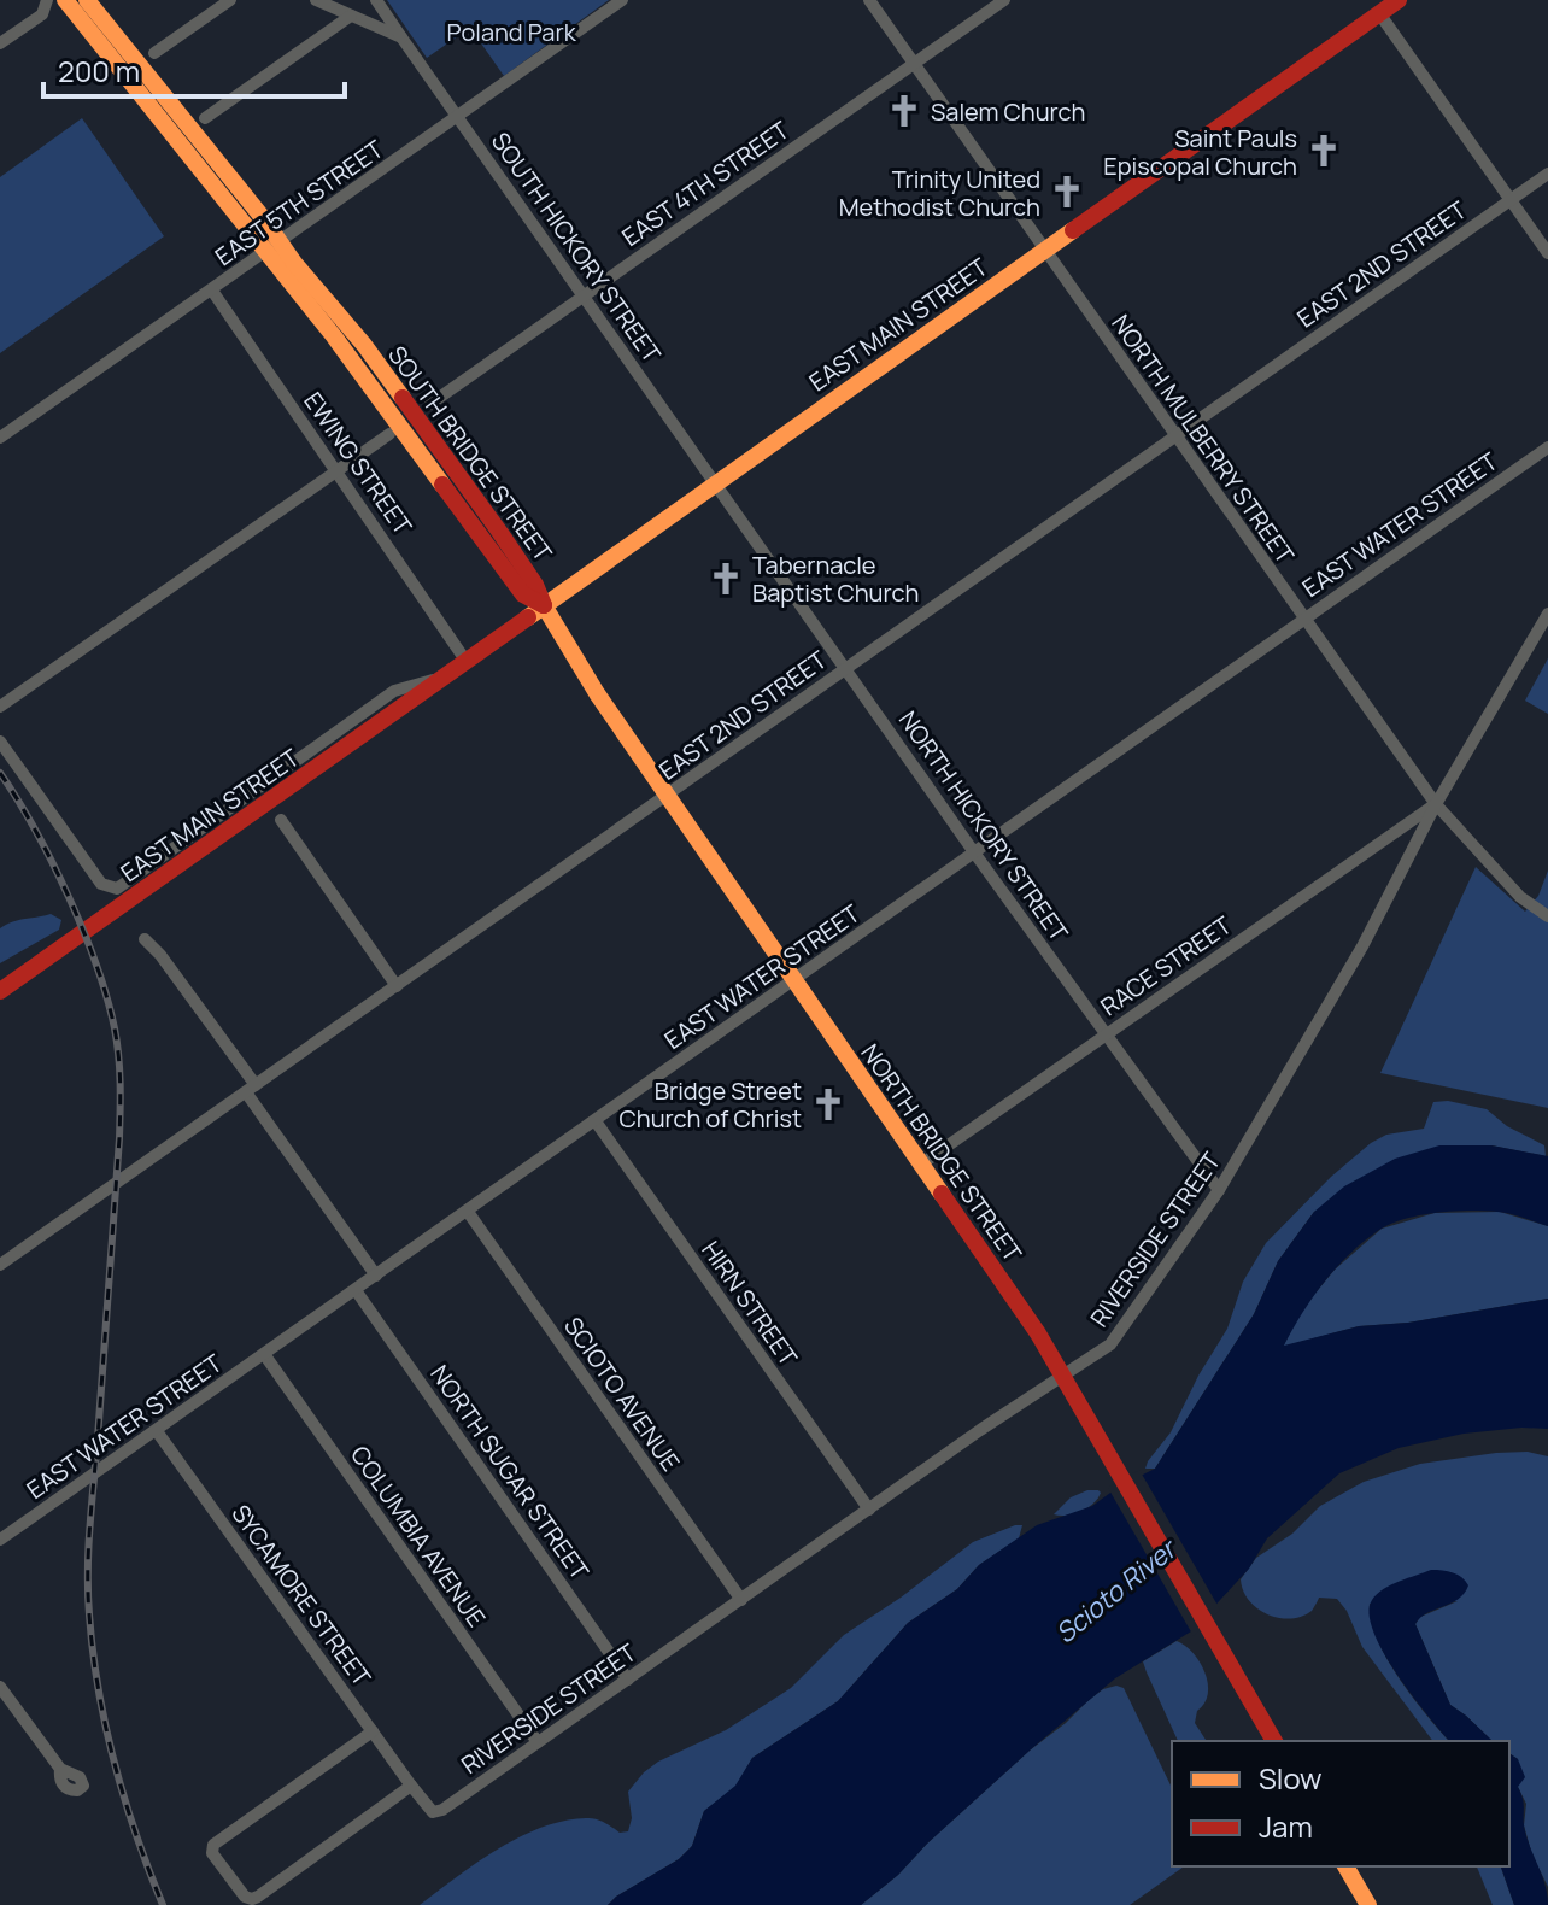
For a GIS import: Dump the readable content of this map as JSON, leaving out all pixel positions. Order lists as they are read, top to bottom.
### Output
{
  "streets": {
    "main road": ["EAST MAIN STREET", "SOUTH BRIDGE STREET", "NORTH BRIDGE STREET"],
    "street": [
      "EAST 4TH STREET",
      "EAST 5TH STREET",
      "SOUTH HICKORY STREET",
      "EAST 2ND STREET",
      "NORTH MULBERRY STREET",
      "EWING STREET",
      "EAST WATER STREET",
      "NORTH HICKORY STREET",
      "RACE STREET",
      "RIVERSIDE STREET",
      "HIRN STREET",
      "SCIOTO AVENUE",
      "NORTH SUGAR STREET",
      "COLUMBIA AVENUE",
      "SYCAMORE STREET"
    ]
  },
  "crossings": [
    ["EAST 4TH STREET", "SOUTH HICKORY STREET"],
    ["EAST 4TH STREET", "NORTH MULBERRY STREET"],
    ["EAST 5TH STREET", "SOUTH HICKORY STREET"],
    ["EAST 5TH STREET", "SOUTH BRIDGE STREET"],
    ["EAST 5TH STREET", "EWING STREET"],
    ["SOUTH HICKORY STREET", "EAST MAIN STREET"],
    ["SOUTH HICKORY STREET", "NORTH HICKORY STREET"],
    ["EAST 2ND STREET", "NORTH MULBERRY STREET"],
    ["EAST 2ND STREET", "NORTH HICKORY STREET"],
    ["EAST 2ND STREET", "NORTH BRIDGE STREET"],
    ["EAST MAIN STREET", "NORTH MULBERRY STREET"],
    ["EAST MAIN STREET", "SOUTH BRIDGE STREET"],
    ["EAST MAIN STREET", "EWING STREET"],
    ["EAST MAIN STREET", "NORTH HICKORY STREET"],
    ["EAST MAIN STREET", "NORTH BRIDGE STREET"],
    ["NORTH MULBERRY STREET", "EAST WATER STREET"],
    ["NORTH MULBERRY STREET", "RACE STREET"],
    ["NORTH MULBERRY STREET", "RIVERSIDE STREET"],
    ["SOUTH BRIDGE STREET", "NORTH BRIDGE STREET"],
    ["EAST WATER STREET", "NORTH HICKORY STREET"],
    ["EAST WATER STREET", "NORTH BRIDGE STREET"],
    ["EAST WATER STREET", "HIRN STREET"],
    ["EAST WATER STREET", "SCIOTO AVENUE"],
    ["EAST WATER STREET", "NORTH SUGAR STREET"],
    ["EAST WATER STREET", "COLUMBIA AVENUE"],
    ["EAST WATER STREET", "SYCAMORE STREET"],
    ["NORTH HICKORY STREET", "RACE STREET"],
    ["NORTH HICKORY STREET", "RIVERSIDE STREET"],
    ["RACE STREET", "NORTH BRIDGE STREET"],
    ["RACE STREET", "RIVERSIDE STREET"],
    ["NORTH BRIDGE STREET", "RIVERSIDE STREET"],
    ["RIVERSIDE STREET", "HIRN STREET"],
    ["RIVERSIDE STREET", "SCIOTO AVENUE"],
    ["RIVERSIDE STREET", "NORTH SUGAR STREET"],
    ["RIVERSIDE STREET", "COLUMBIA AVENUE"],
    ["RIVERSIDE STREET", "SYCAMORE STREET"]
  ],
  "water": ["Scioto River"],
  "parks": ["Poland Park"],
  "places": {
    "church": [
      "Salem Church",
      "Saint Pauls Episcopal Church",
      "Trinity United Methodist Church",
      "Tabernacle Baptist Church",
      "Bridge Street Church of Christ"
    ]
  },
  "legend": ["Slow", "Jam"],
  "scale_bar": "200 m"
}
